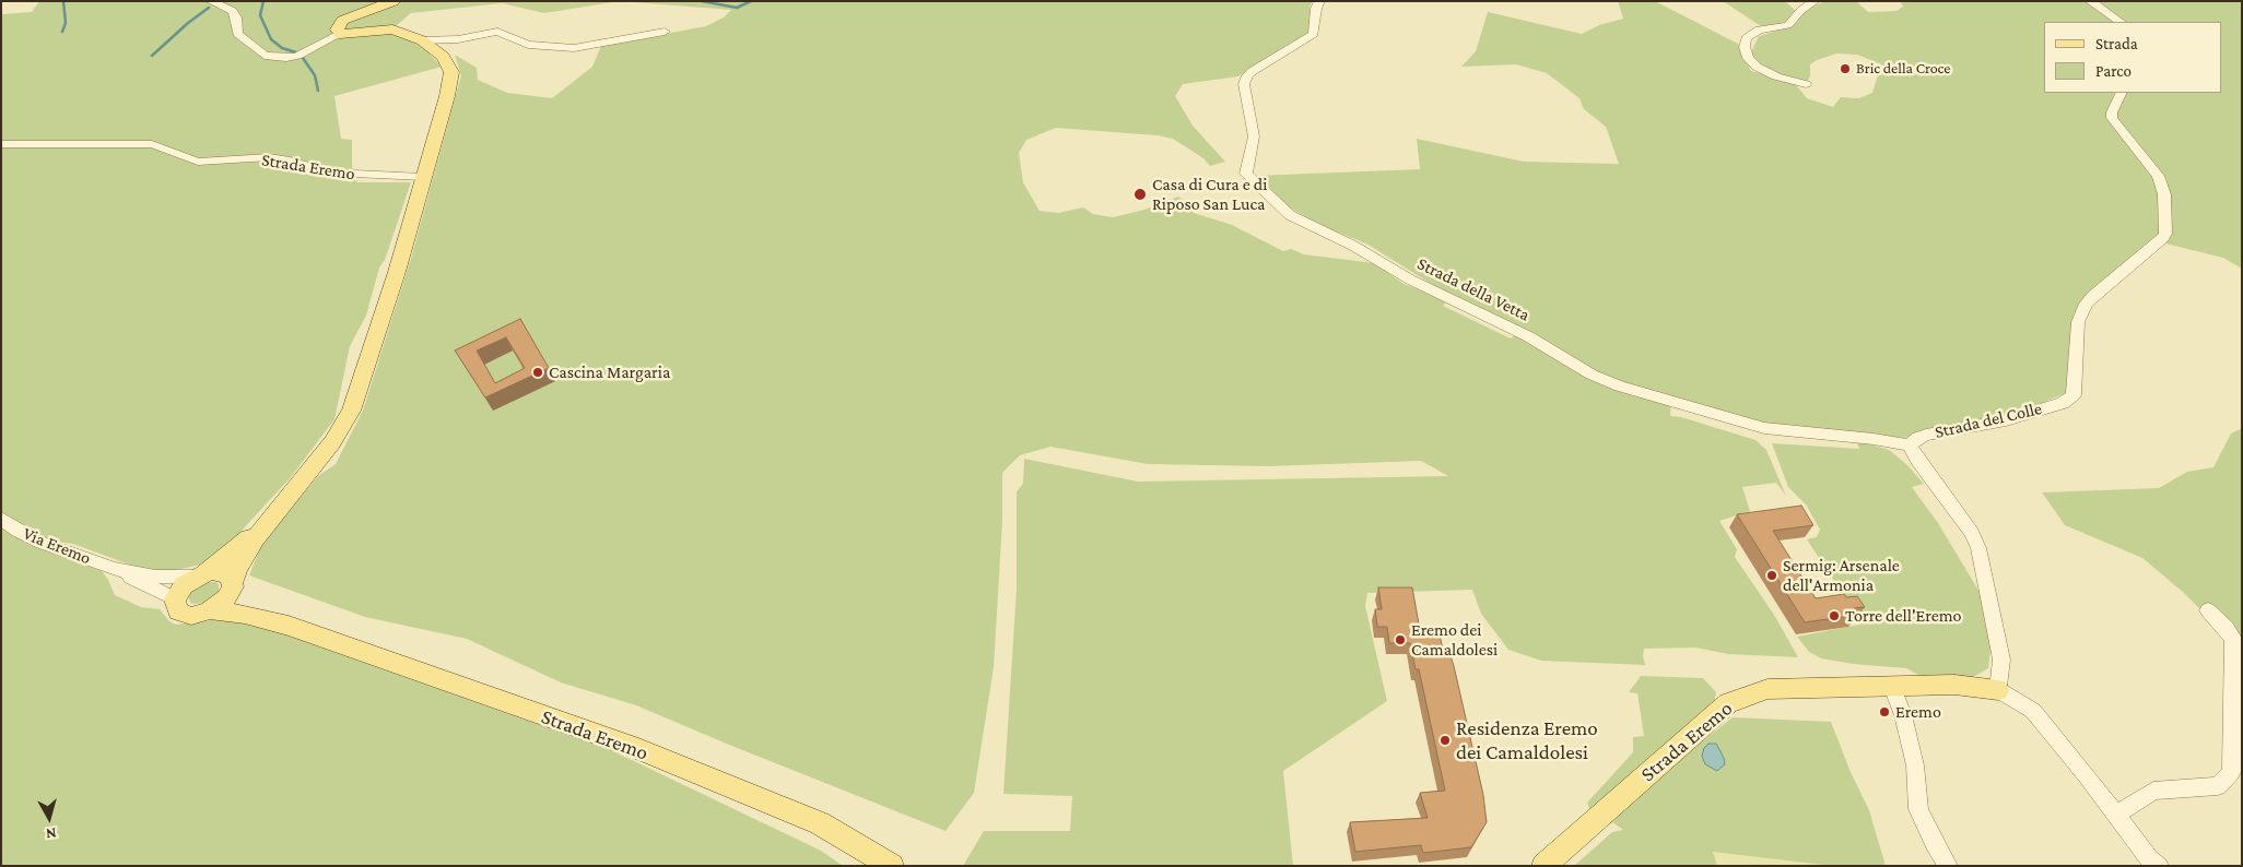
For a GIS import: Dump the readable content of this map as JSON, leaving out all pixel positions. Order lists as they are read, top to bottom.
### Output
{
  "streets": {
    "main road": ["Strada Eremo"],
    "street": ["Strada della Vetta", "Strada del Colle", "Via Eremo"]
  },
  "crossings": [
    ["Strada Eremo", "Strada del Colle"],
    ["Strada Eremo", "Via Eremo"],
    ["Strada della Vetta", "Strada del Colle"]
  ],
  "places": [
    "Bric della Croce",
    "Casa di Cura e di Riposo San Luca",
    "Cascina Margaria",
    "Sermig: Arsenale dell'Armonia",
    "Torre dell'Eremo",
    "Eremo dei Camaldolesi",
    "Eremo",
    "Residenza Eremo dei Camaldolesi"
  ],
  "legend": ["Strada", "Parco"],
  "north": "bottom"
}
